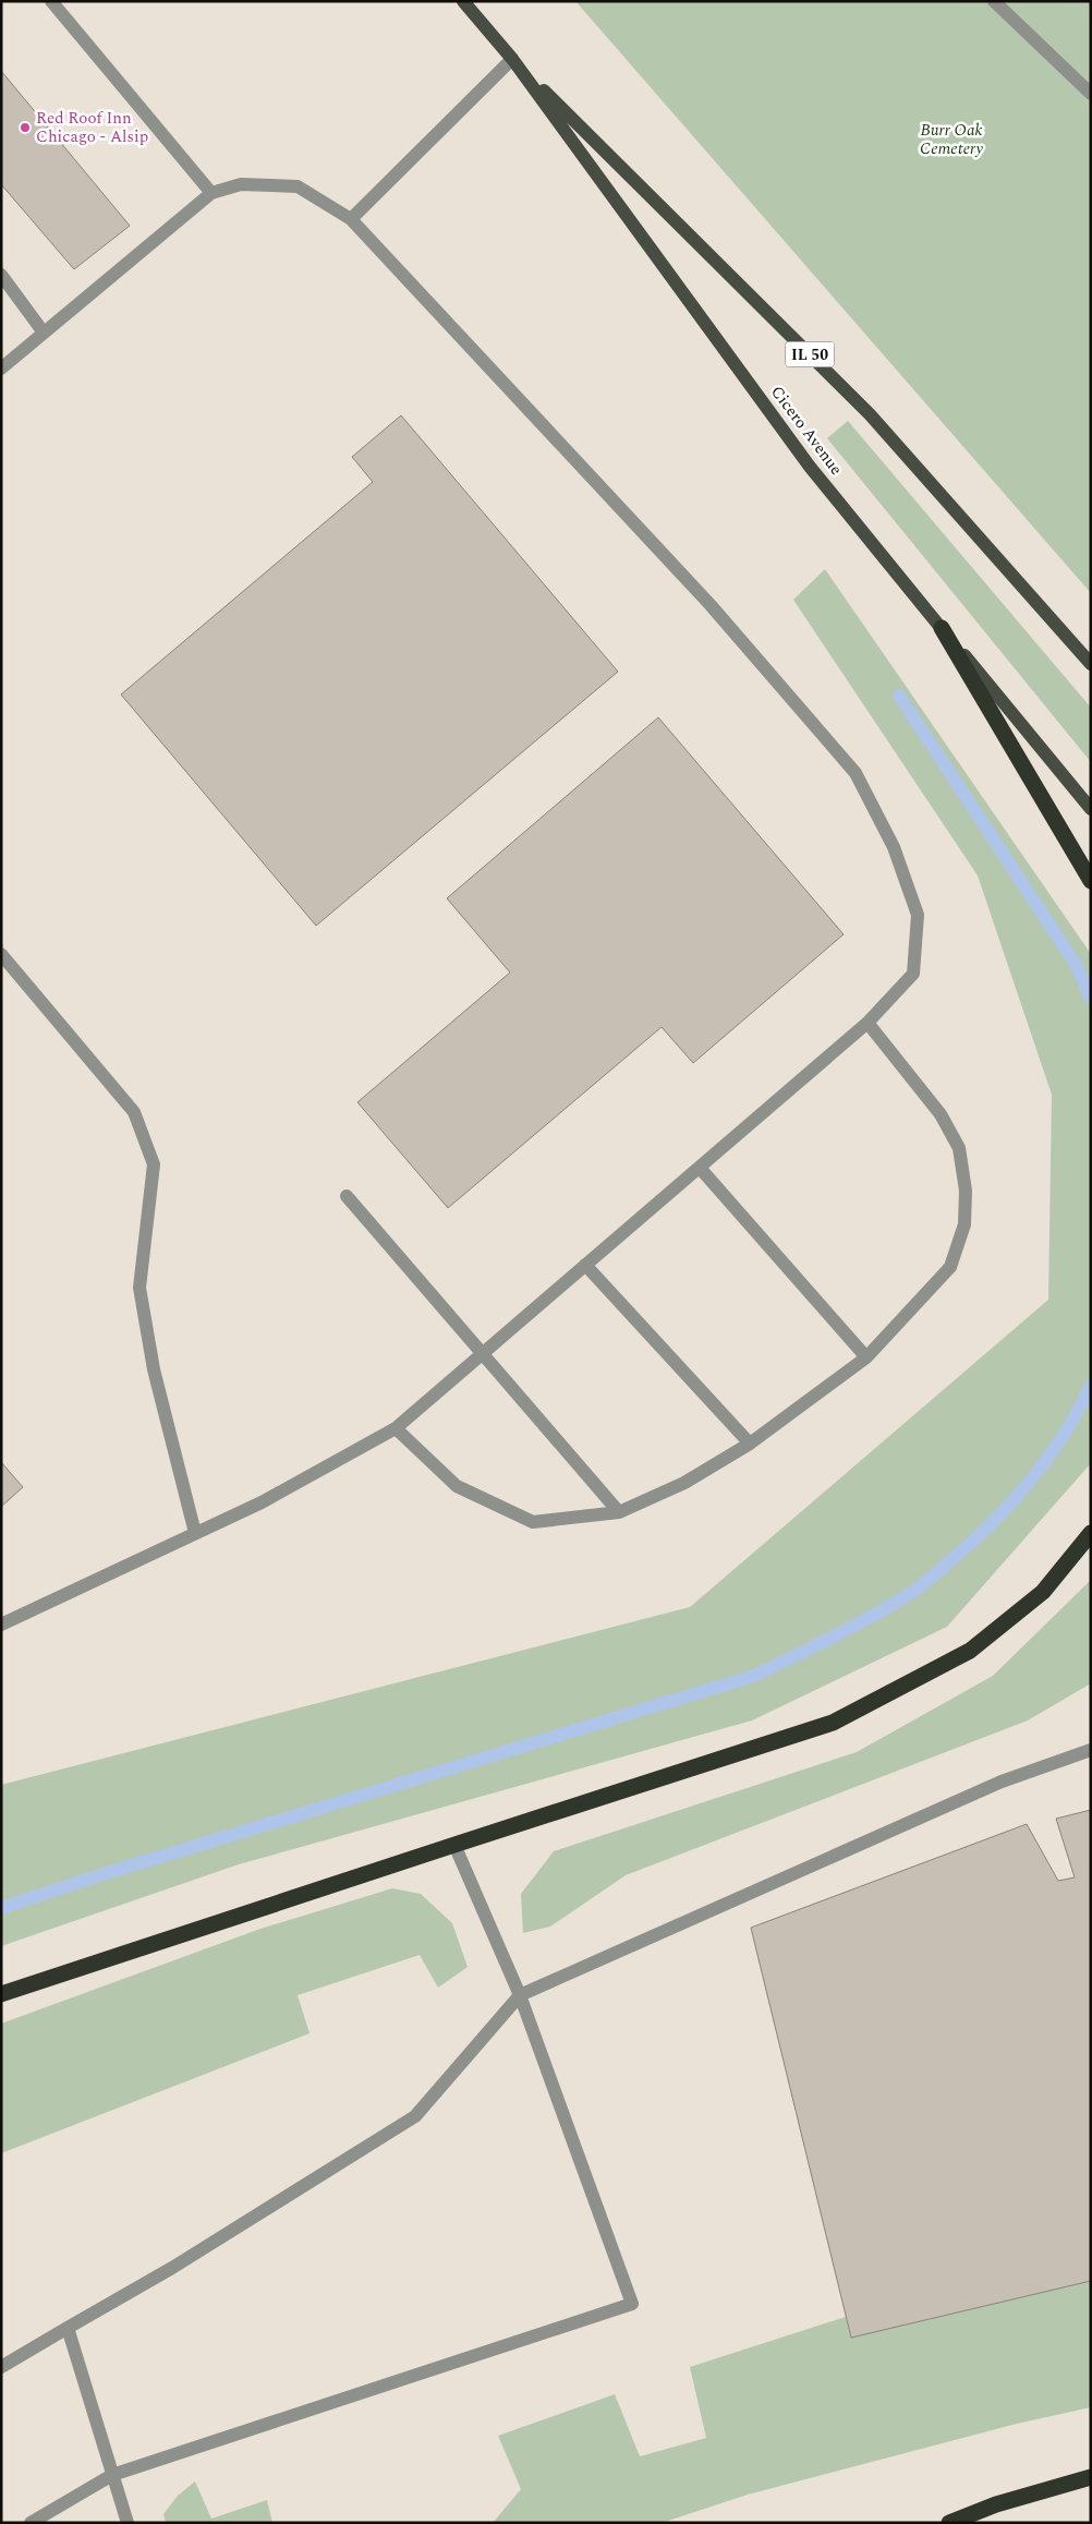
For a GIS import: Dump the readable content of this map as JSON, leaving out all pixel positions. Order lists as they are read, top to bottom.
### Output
{
  "streets": {
    "main road": ["IL 50", "Cicero Avenue"]
  },
  "parks": ["Burr Oak Cemetery"],
  "places": ["Red Roof Inn Chicago - Alsip"]
}
